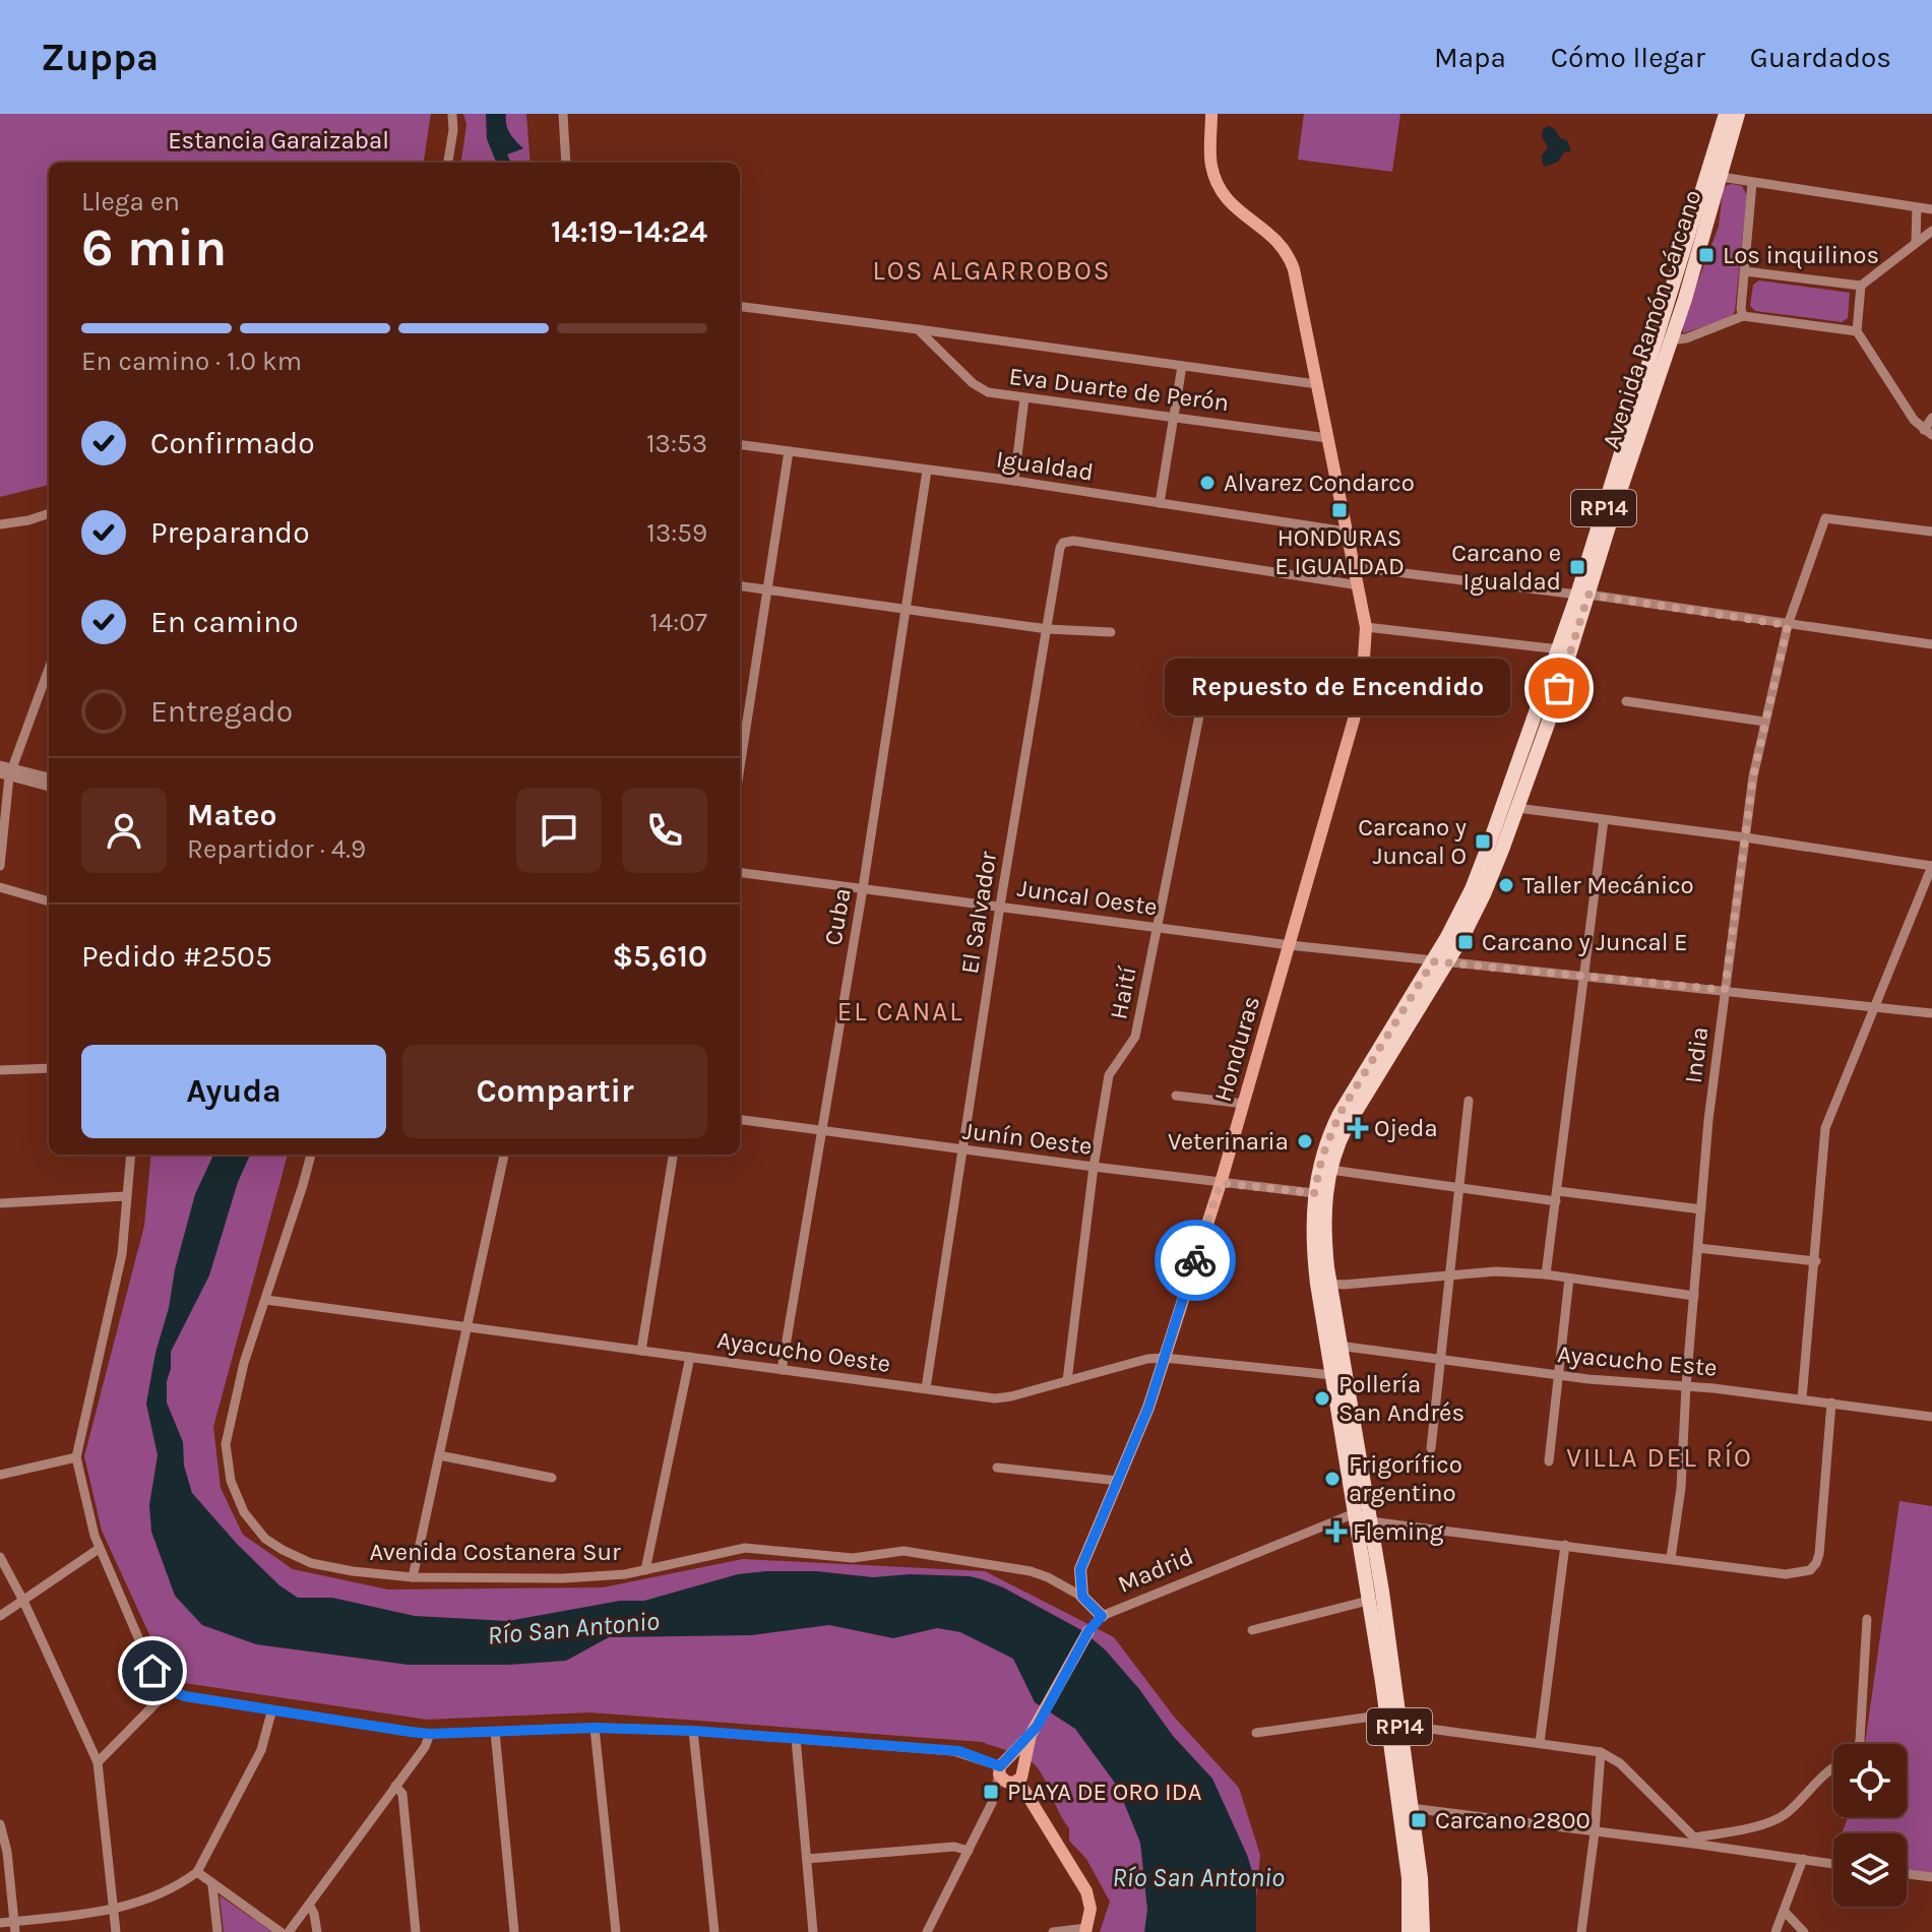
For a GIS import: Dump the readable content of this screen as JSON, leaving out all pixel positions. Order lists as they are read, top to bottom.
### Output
{
  "streets": {
    "main road": [
      "Avenida Ramón Cárcano",
      "RP14",
      "Honduras",
      "Madrid"
    ],
    "street": [
      "Eva Duarte de Perón",
      "Igualdad",
      "Juncal Oeste",
      "El Salvador",
      "Cuba",
      "Haití",
      "India",
      "Junín Oeste",
      "Ayacucho Oeste",
      "Ayacucho Este",
      "Avenida Costanera Sur"
    ]
  },
  "crossings": [
    ["Avenida Ramón Cárcano", "RP14"],
    ["Avenida Ramón Cárcano", "Juncal Oeste"],
    ["Avenida Ramón Cárcano", "Junín Oeste"],
    ["Avenida Ramón Cárcano", "Ayacucho Oeste"],
    ["Avenida Ramón Cárcano", "Madrid"],
    ["Eva Duarte de Perón", "Honduras"],
    ["Igualdad", "Cuba"],
    ["Igualdad", "Honduras"],
    ["RP14", "Juncal Oeste"],
    ["RP14", "Ayacucho Este"],
    ["Juncal Oeste", "El Salvador"],
    ["Juncal Oeste", "Cuba"],
    ["Juncal Oeste", "Haití"],
    ["Juncal Oeste", "Honduras"],
    ["Juncal Oeste", "India"],
    ["El Salvador", "Honduras"],
    ["El Salvador", "Junín Oeste"],
    ["El Salvador", "Ayacucho Oeste"],
    ["Cuba", "Junín Oeste"],
    ["Cuba", "Ayacucho Oeste"],
    ["Haití", "Junín Oeste"],
    ["Haití", "Ayacucho Oeste"],
    ["Honduras", "Junín Oeste"],
    ["Honduras", "Ayacucho Oeste"],
    ["Honduras", "Avenida Costanera Sur"],
    ["India", "Ayacucho Este"],
    ["Ayacucho Oeste", "Avenida Costanera Sur"]
  ],
  "districts": ["LOS ALGARROBOS", "EL CANAL", "VILLA DEL RÍO"],
  "water": ["Río San Antonio"],
  "parks": ["Estancia Garaizabal"],
  "places": {
    "transit": [
      "Los inquilinos",
      "HONDURAS E IGUALDAD",
      "Carcano e Igualdad",
      "Carcano y Juncal O",
      "Carcano y Juncal E",
      "PLAYA DE ORO IDA",
      "Carcano 2800"
    ],
    "other": [
      "Alvarez Condarco",
      "Repuesto de Encendido",
      "Taller Mecánico",
      "Veterinaria",
      "Pollería San Andrés",
      "Frigorífico argentino"
    ],
    "health": ["Ojeda", "Fleming"]
  },
  "page": {
    "header": "Zuppa",
    "nav": ["Mapa", "Cómo llegar", "Guardados"],
    "heading": ["6 min", "Llega en", "14:19–14:24"],
    "panel": [
      "Mateo",
      "Repartidor · 4.9",
      "Pedido #2505",
      "$5,610"
    ],
    "bar": "En camino · 1.0 km",
    "list": [
      ["Confirmado", "13:53"],
      ["Preparando", "13:59"],
      ["En camino", "14:07"],
      "Entregado"
    ],
    "bubble": "Repuesto de Encendido",
    "buttons": ["Ayuda", "Compartir"]
  }
}
